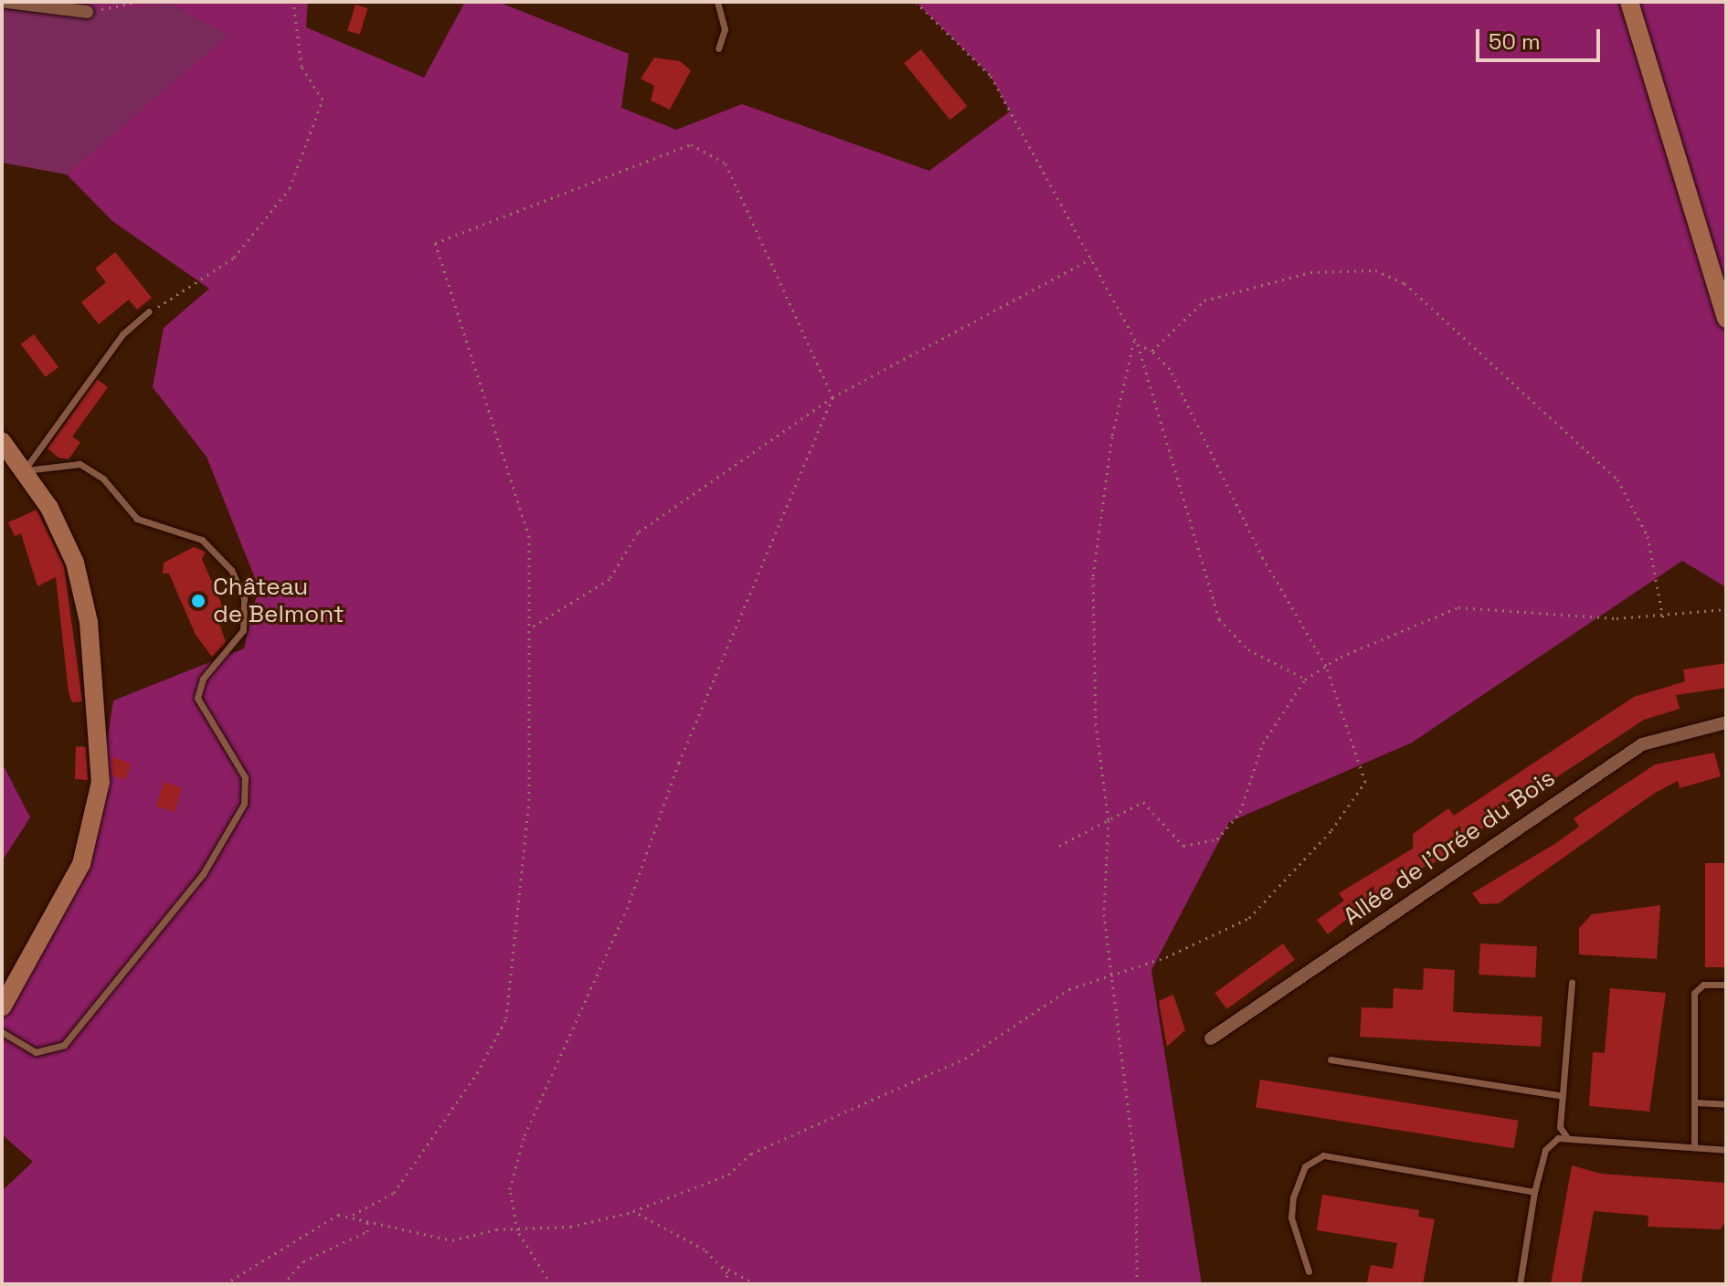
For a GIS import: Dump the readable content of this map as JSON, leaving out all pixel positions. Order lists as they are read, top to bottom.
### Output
{
  "streets": {
    "street": ["Allée de l'Orée du Bois"]
  },
  "places": ["Château de Belmont"],
  "scale_bar": "50 m"
}
